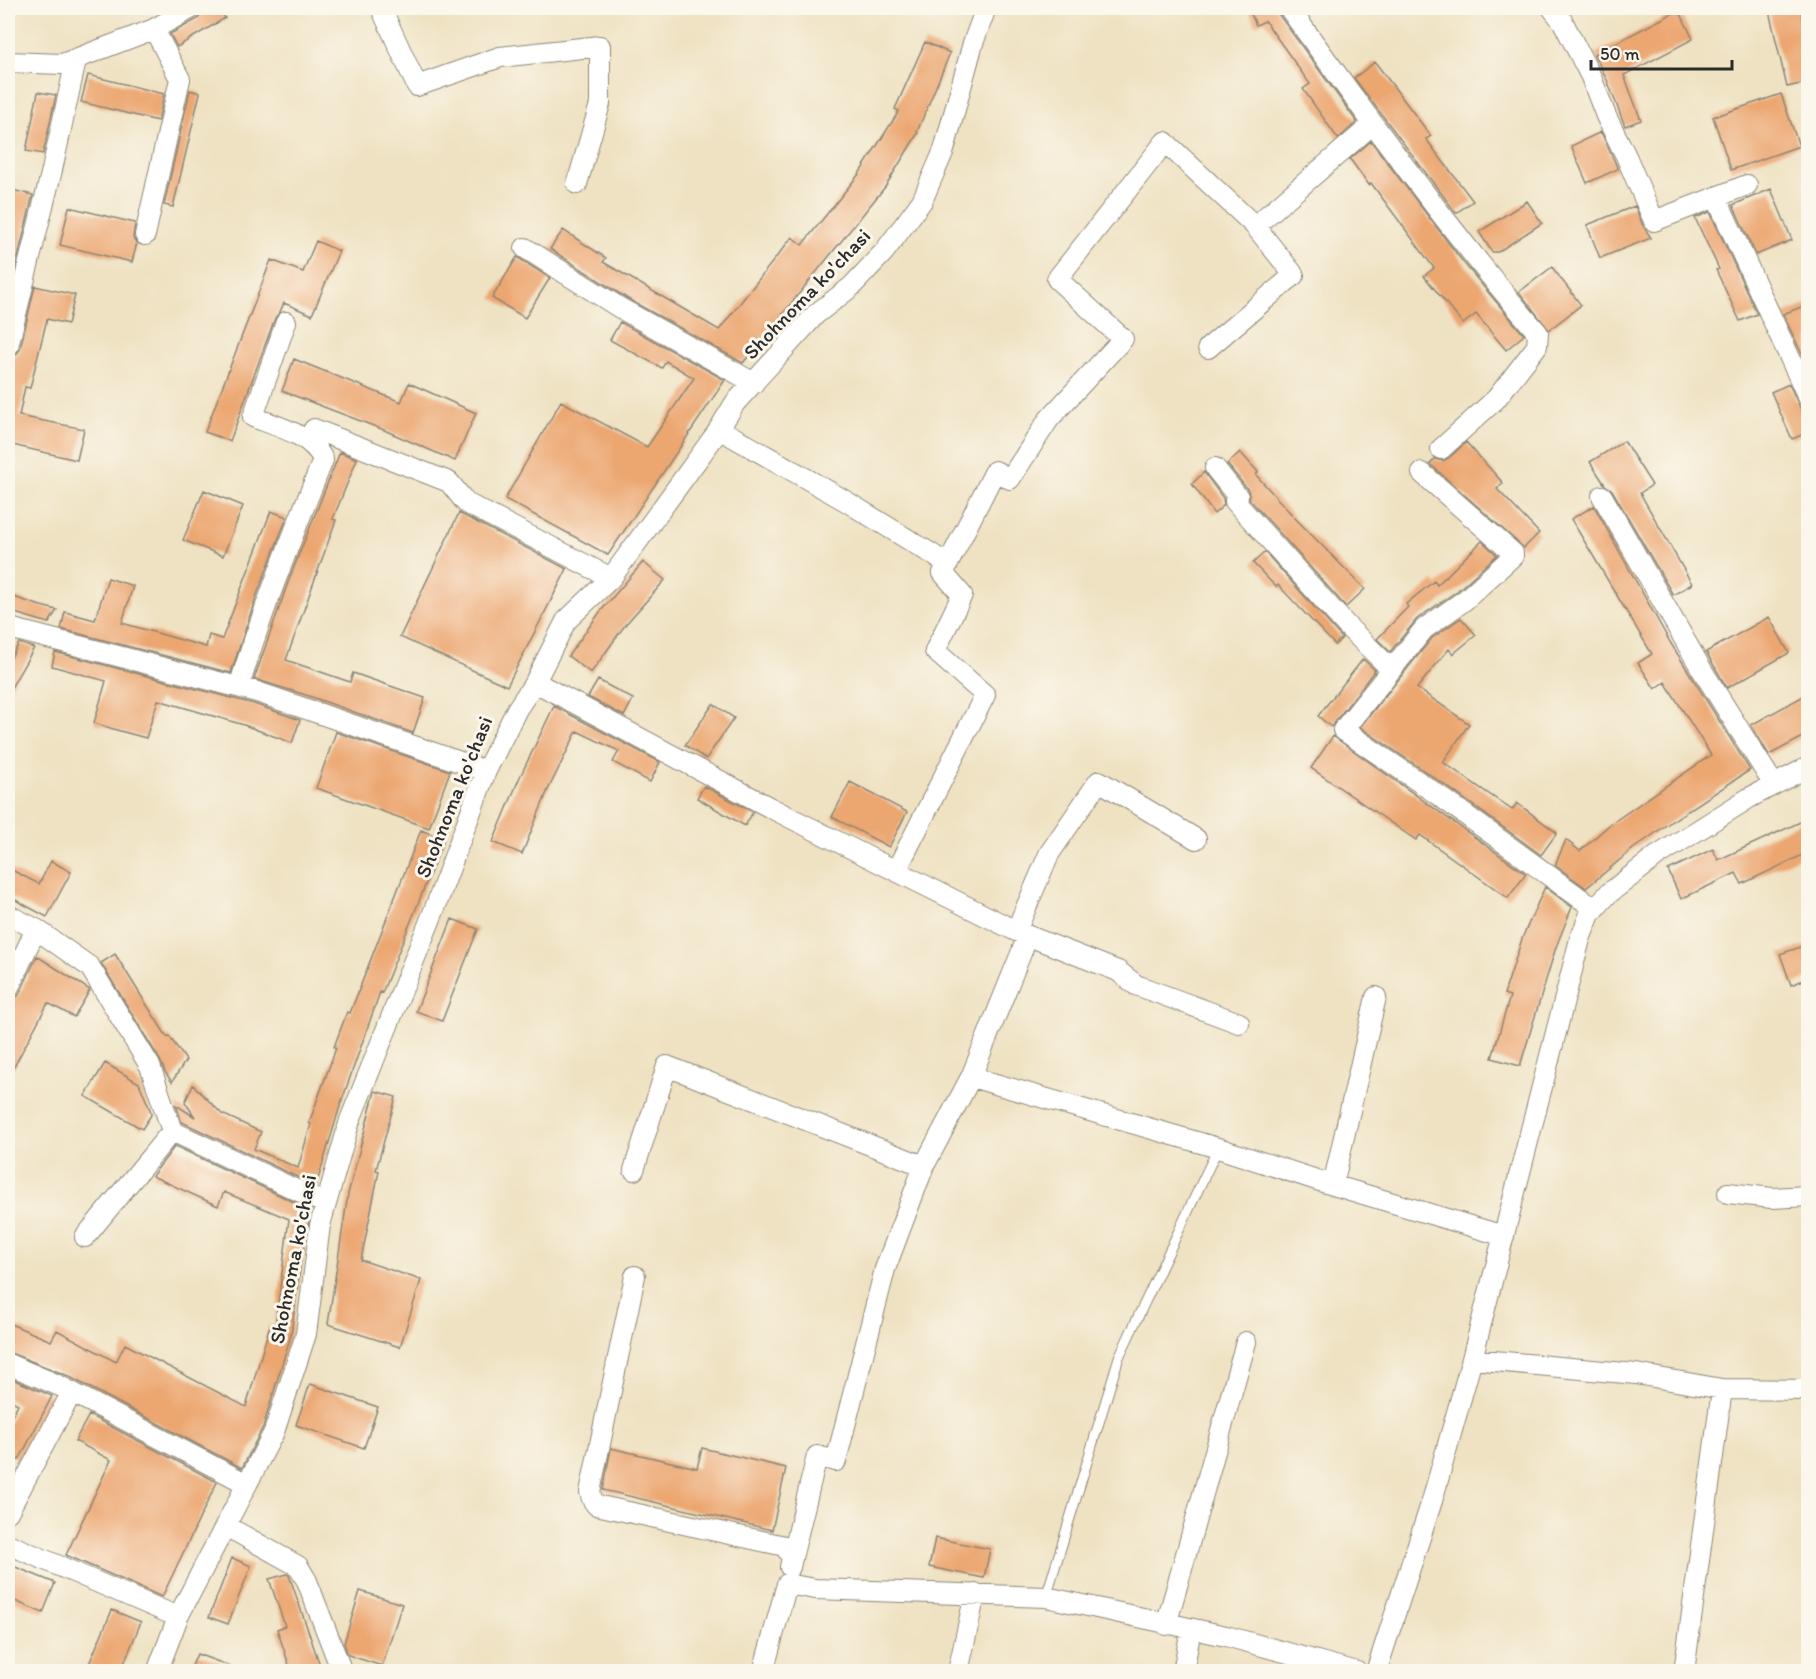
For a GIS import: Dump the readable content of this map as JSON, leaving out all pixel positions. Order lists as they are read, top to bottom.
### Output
{
  "streets": {
    "street": ["Shohnoma ko'chasi"]
  },
  "scale_bar": "50 m"
}
